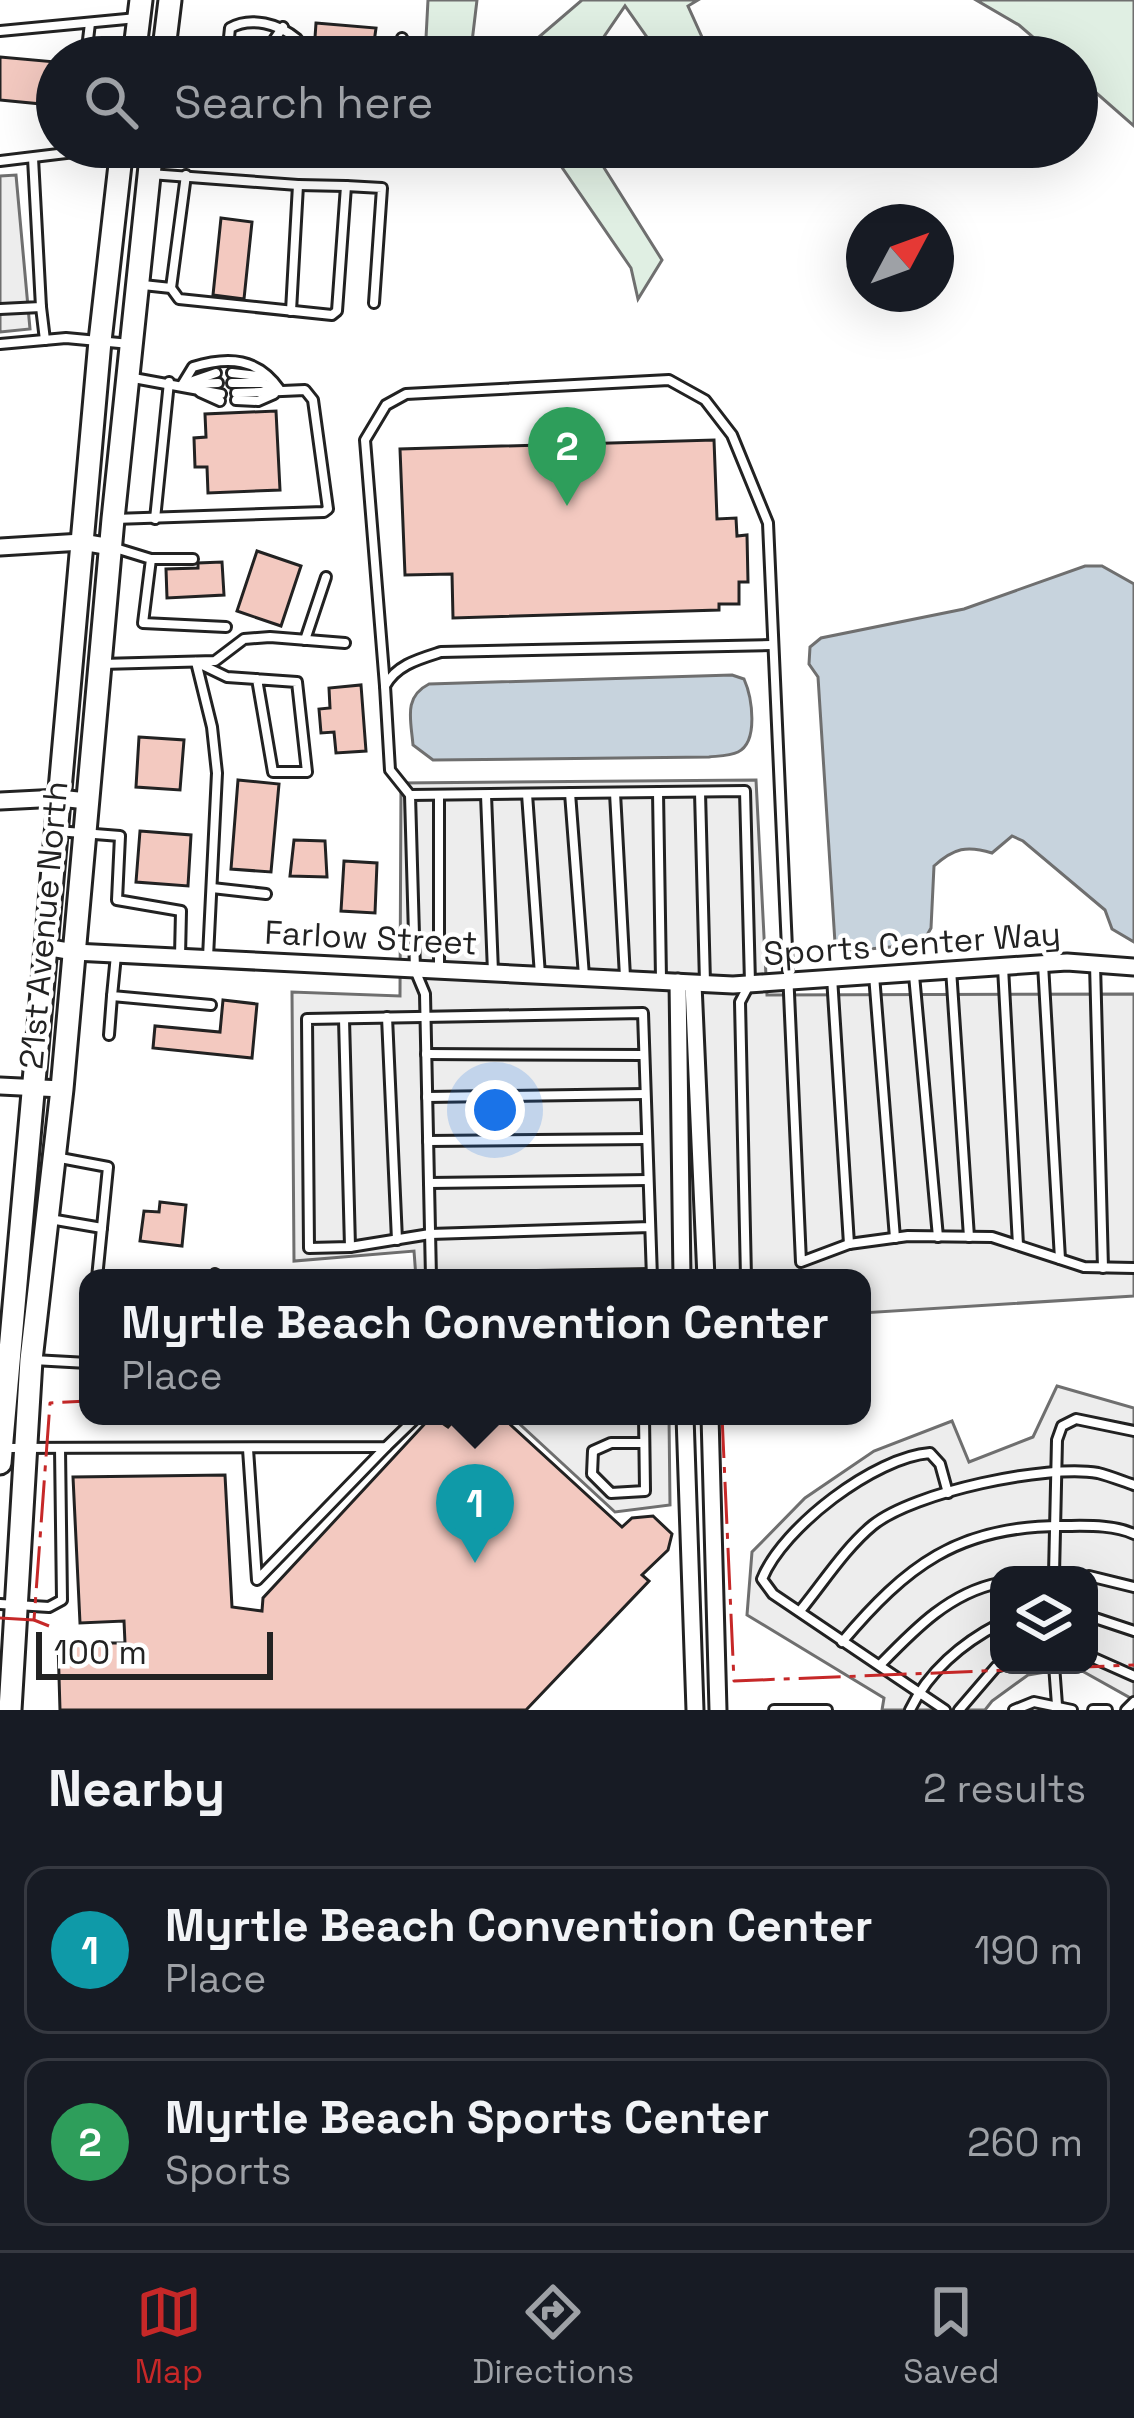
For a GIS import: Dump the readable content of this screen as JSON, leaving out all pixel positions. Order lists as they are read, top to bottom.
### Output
{
  "streets": {
    "main road": ["21st Avenue North"],
    "street": ["Farlow Street", "Sports Center Way"]
  },
  "crossings": [
    ["21st Avenue North", "Farlow Street"],
    ["Farlow Street", "Sports Center Way"]
  ],
  "scale_bar": "100 m",
  "north": "top right",
  "page": {
    "search": "Search here",
    "pins": ["2", "1"],
    "popup": ["Myrtle Beach Convention Center", "Place"],
    "scale": "100 m",
    "heading": ["Nearby", "2 results"],
    "list": [
      {
        "mark": "1",
        "name": "Myrtle Beach Convention Center",
        "note": "Place",
        "value": "190 m"
      },
      {
        "mark": "2",
        "name": "Myrtle Beach Sports Center",
        "note": "Sports",
        "value": "260 m"
      }
    ],
    "nav": ["Map", "Directions", "Saved"]
  }
}
